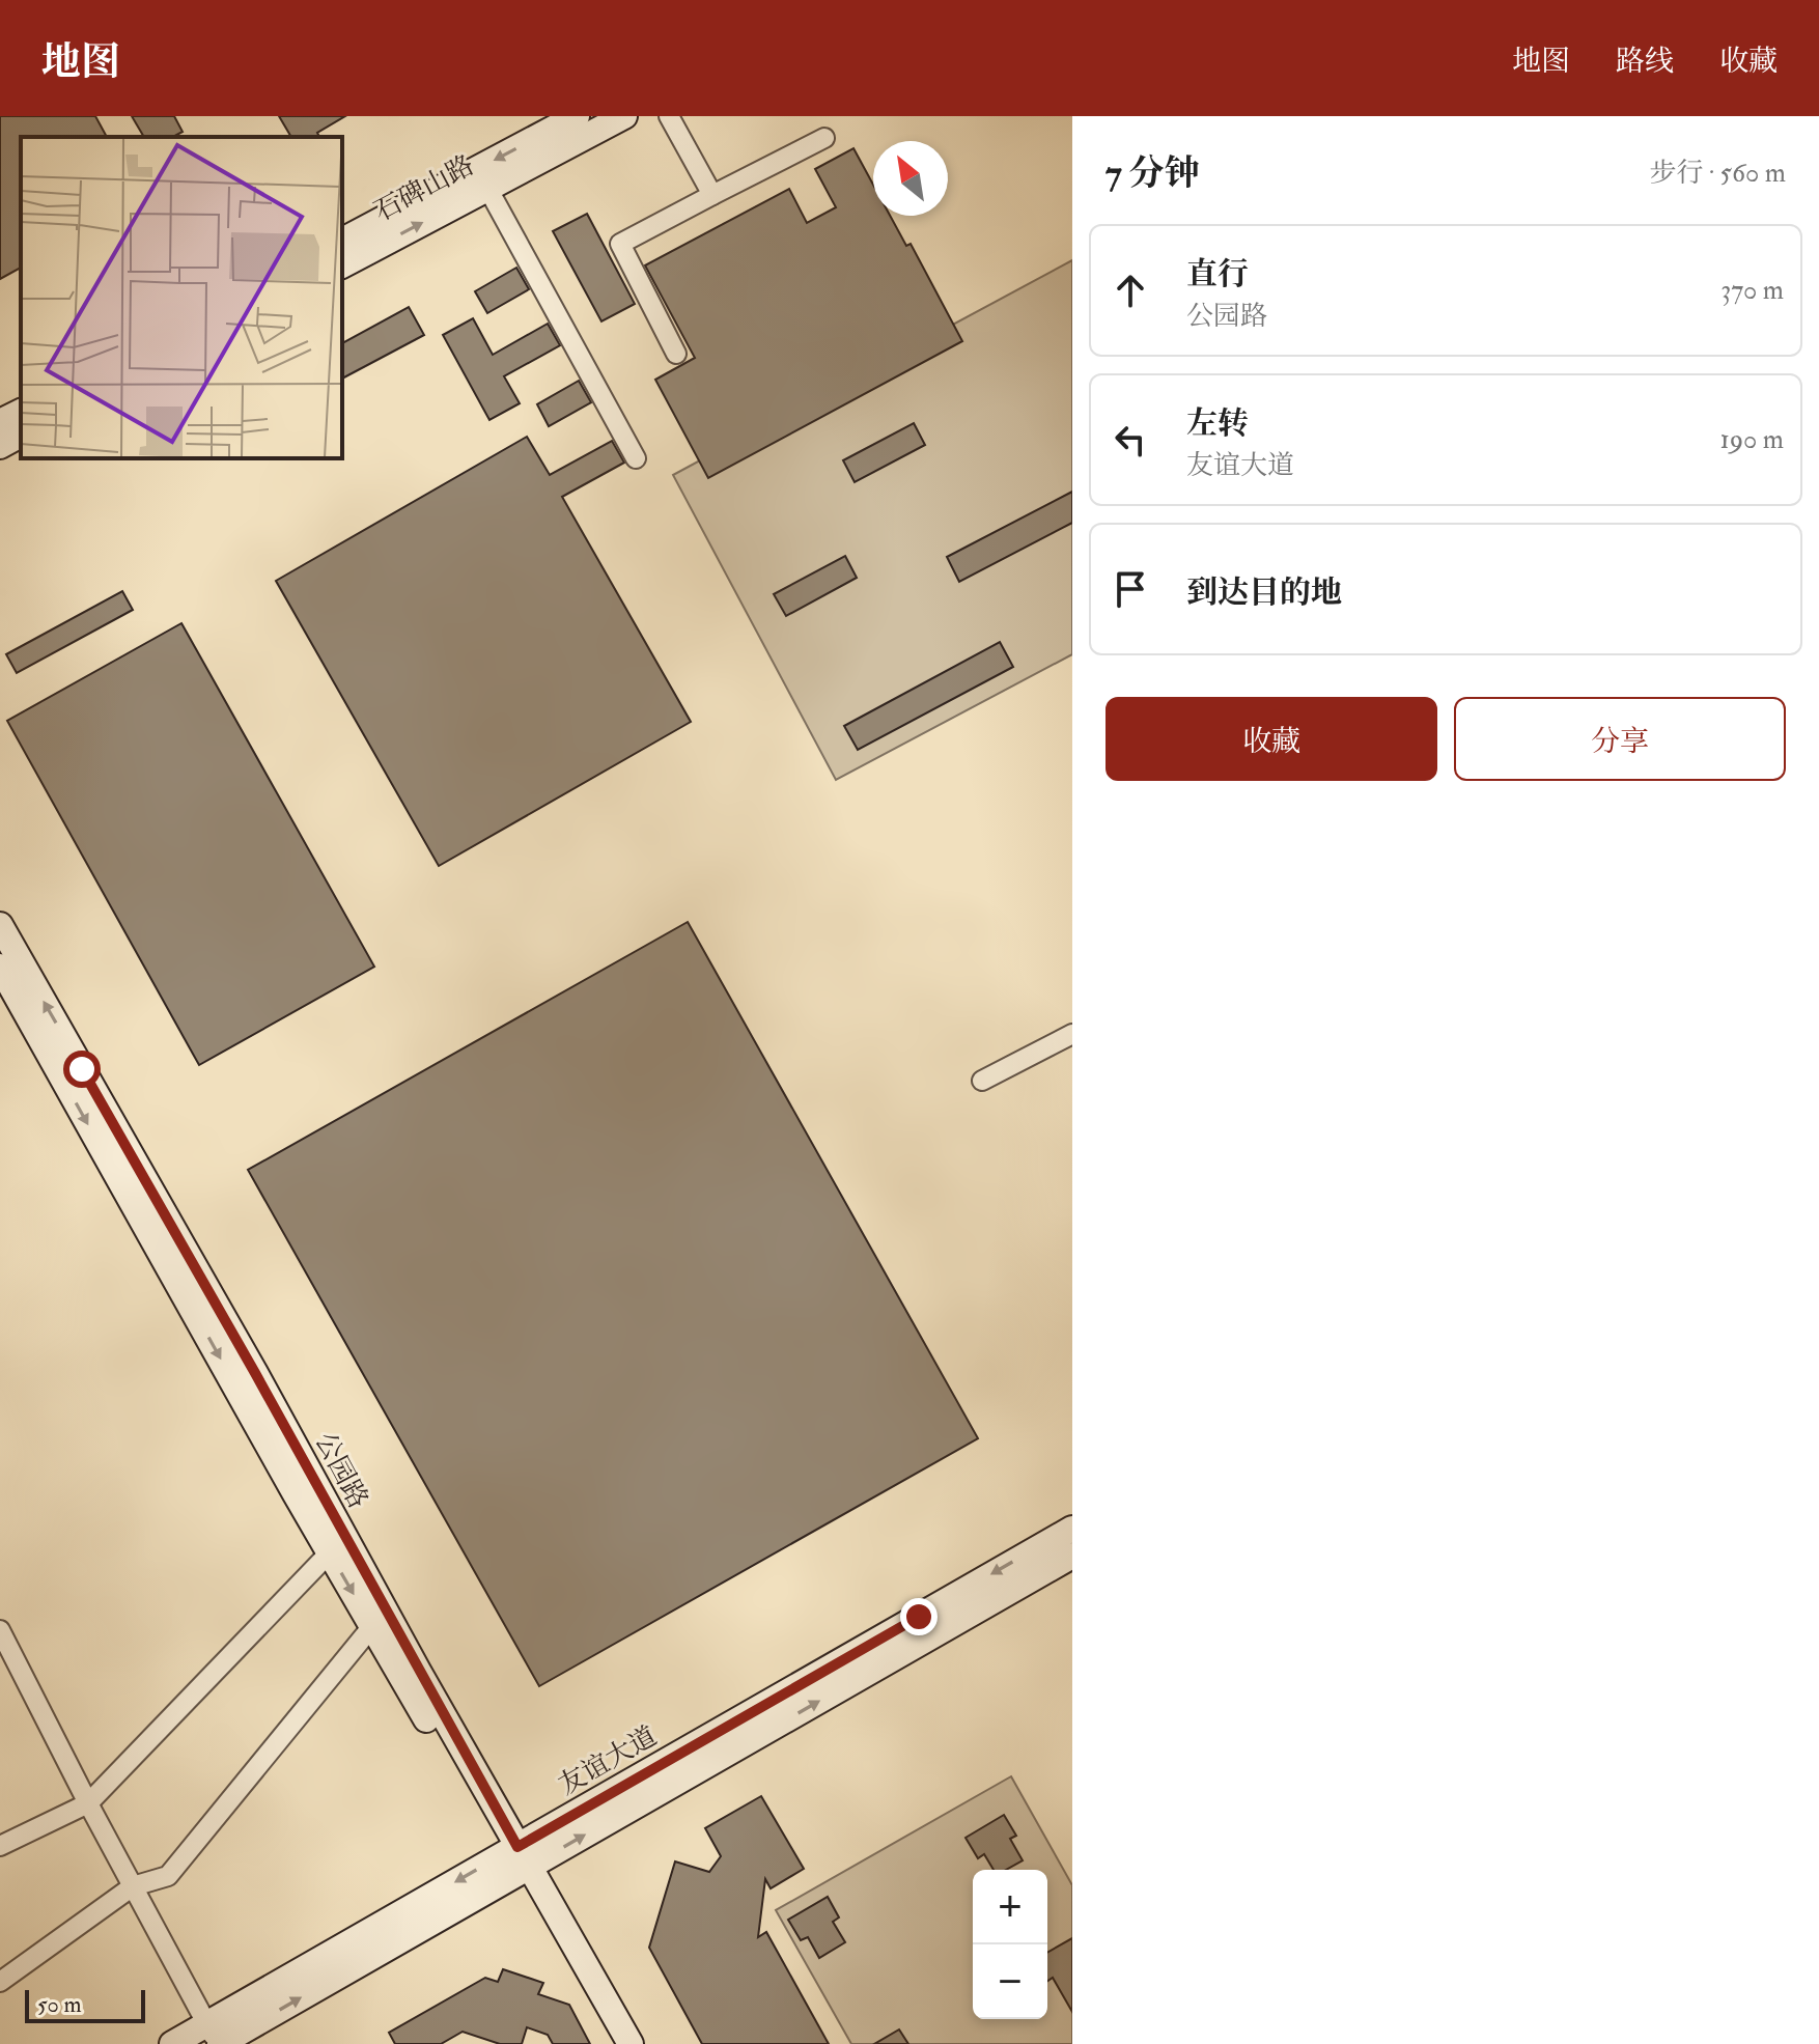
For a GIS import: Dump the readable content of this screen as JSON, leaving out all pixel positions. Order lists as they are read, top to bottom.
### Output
{
  "streets": {
    "street": ["石碑山路", "公园路", "友谊大道"]
  },
  "crossings": [
    ["公园路", "友谊大道"]
  ],
  "scale_bar": "50 m",
  "north": "top left",
  "page": {
    "header": "地图",
    "nav": ["地图", "路线", "收藏"],
    "heading": ["7 分钟", "步行 · 560 m"],
    "list": [
      ["直行", "公园路", "370 m"],
      ["左转", "友谊大道", "190 m"],
      "到达目的地"
    ],
    "buttons": ["收藏", "分享"],
    "map_buttons": ["+", "−"],
    "scale": "50 m"
  }
}
